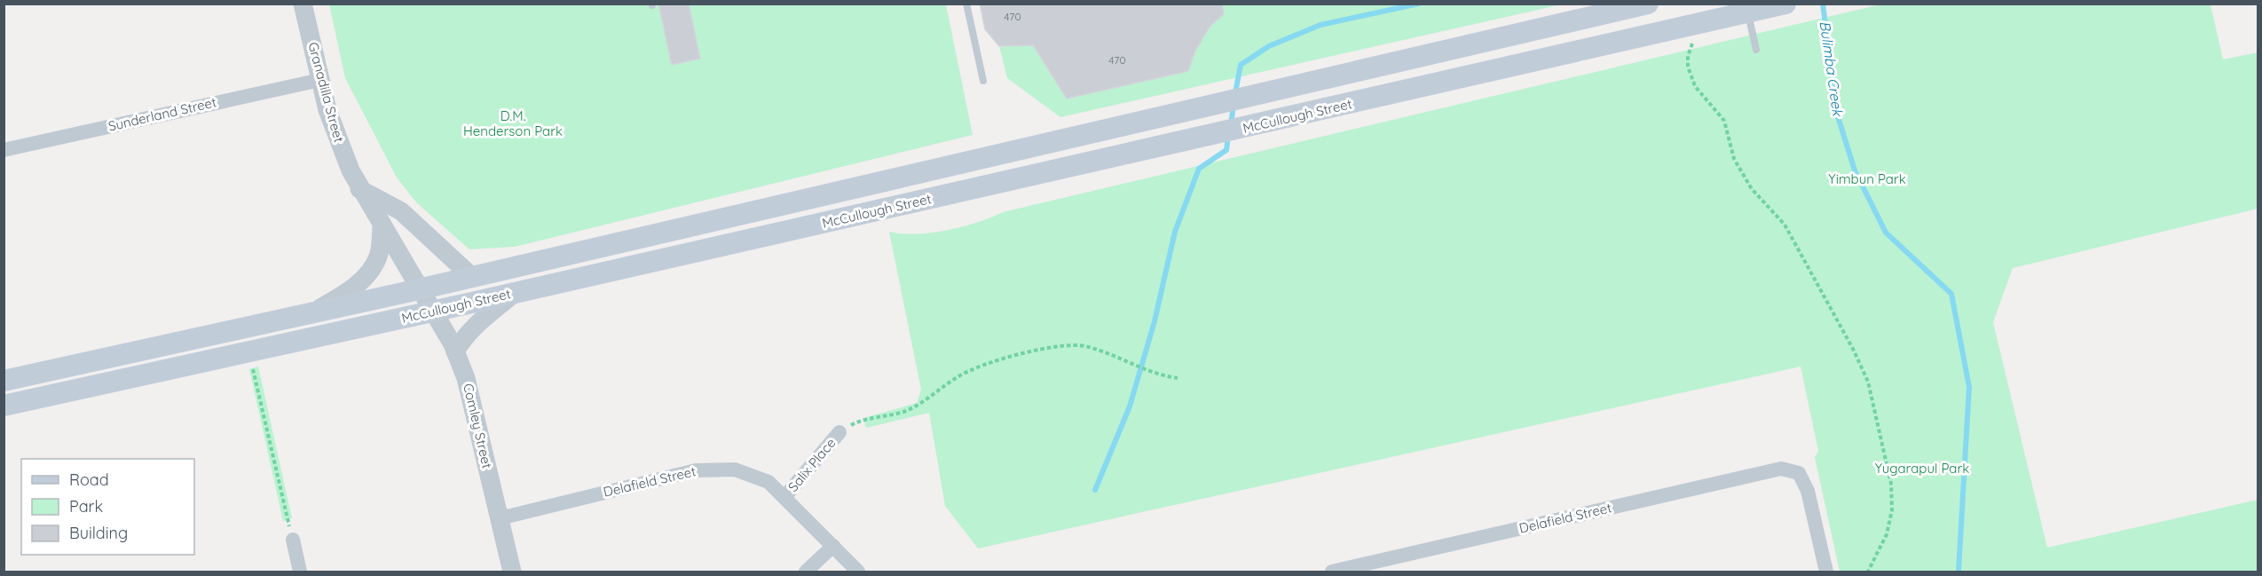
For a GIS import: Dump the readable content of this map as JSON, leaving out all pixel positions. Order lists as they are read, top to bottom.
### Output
{
  "streets": {
    "main road": ["McCullough Street"],
    "street": [
      "Granadilla Street",
      "Sunderland Street",
      "Comley Street",
      "Salix Place",
      "Delafield Street"
    ]
  },
  "crossings": [
    ["Granadilla Street", "Sunderland Street"],
    ["Granadilla Street", "McCullough Street"],
    ["Granadilla Street", "Comley Street"],
    ["McCullough Street", "Comley Street"],
    ["Comley Street", "Delafield Street"],
    ["Salix Place", "Delafield Street"]
  ],
  "water": ["Bulimba Creek"],
  "parks": ["D.M. Henderson Park", "Yimbun Park", "Yugarapul Park"],
  "house_numbers": ["470", "470"],
  "legend": ["Road", "Park", "Building"]
}
